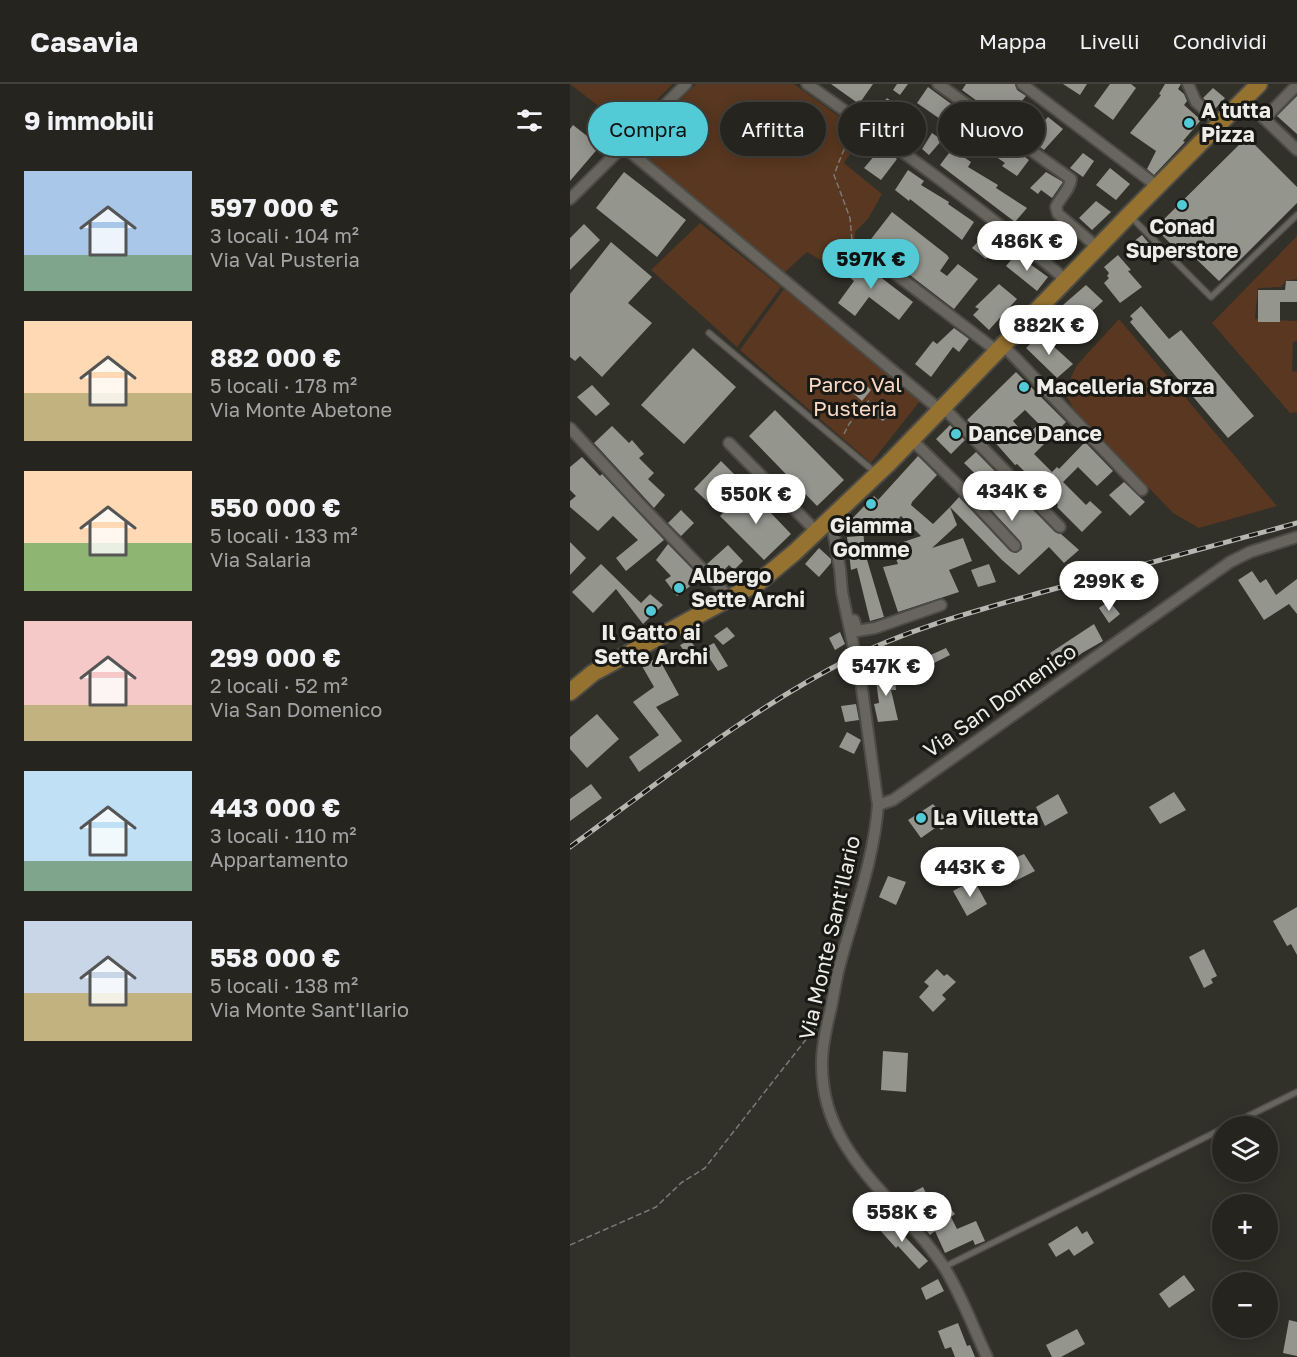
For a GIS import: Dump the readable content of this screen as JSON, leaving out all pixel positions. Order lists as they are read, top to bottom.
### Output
{
  "streets": {
    "street": ["Via San Domenico", "Via Monte Sant'Ilario"]
  },
  "crossings": [
    ["Via San Domenico", "Via Monte Sant'Ilario"]
  ],
  "parks": ["Parco Val Pusteria"],
  "places": [
    "A tutta Pizza",
    "Conad Superstore",
    "Macelleria Sforza",
    "Dance Dance",
    "Giamma Gomme",
    "Albergo Sette Archi",
    "Il Gatto ai Sette Archi",
    "La Villetta"
  ],
  "page": {
    "header": "Casavia",
    "nav": ["Mappa", "Livelli", "Condividi"],
    "heading": "9 immobili",
    "chip": [
      "Compra",
      "Affitta",
      "Filtri",
      "Nuovo"
    ],
    "list": [
      {
        "name": "597 000 €",
        "note": "3 locali · 104 m² · Via Val Pusteria"
      },
      {
        "name": "882 000 €",
        "note": "5 locali · 178 m² · Via Monte Abetone"
      },
      {
        "name": "550 000 €",
        "note": "5 locali · 133 m² · Via Salaria"
      },
      {
        "name": "299 000 €",
        "note": "2 locali · 52 m² · Via San Domenico"
      },
      {
        "name": "443 000 €",
        "note": "3 locali · 110 m² · Appartamento"
      },
      {
        "name": "558 000 €",
        "note": "5 locali · 138 m² · Via Monte Sant'Ilario"
      }
    ],
    "price": [
      "486K €",
      "597K €",
      "882K €",
      "434K €",
      "550K €",
      "299K €",
      "547K €",
      "443K €",
      "558K €"
    ],
    "map_buttons": ["+", "−"]
  }
}
